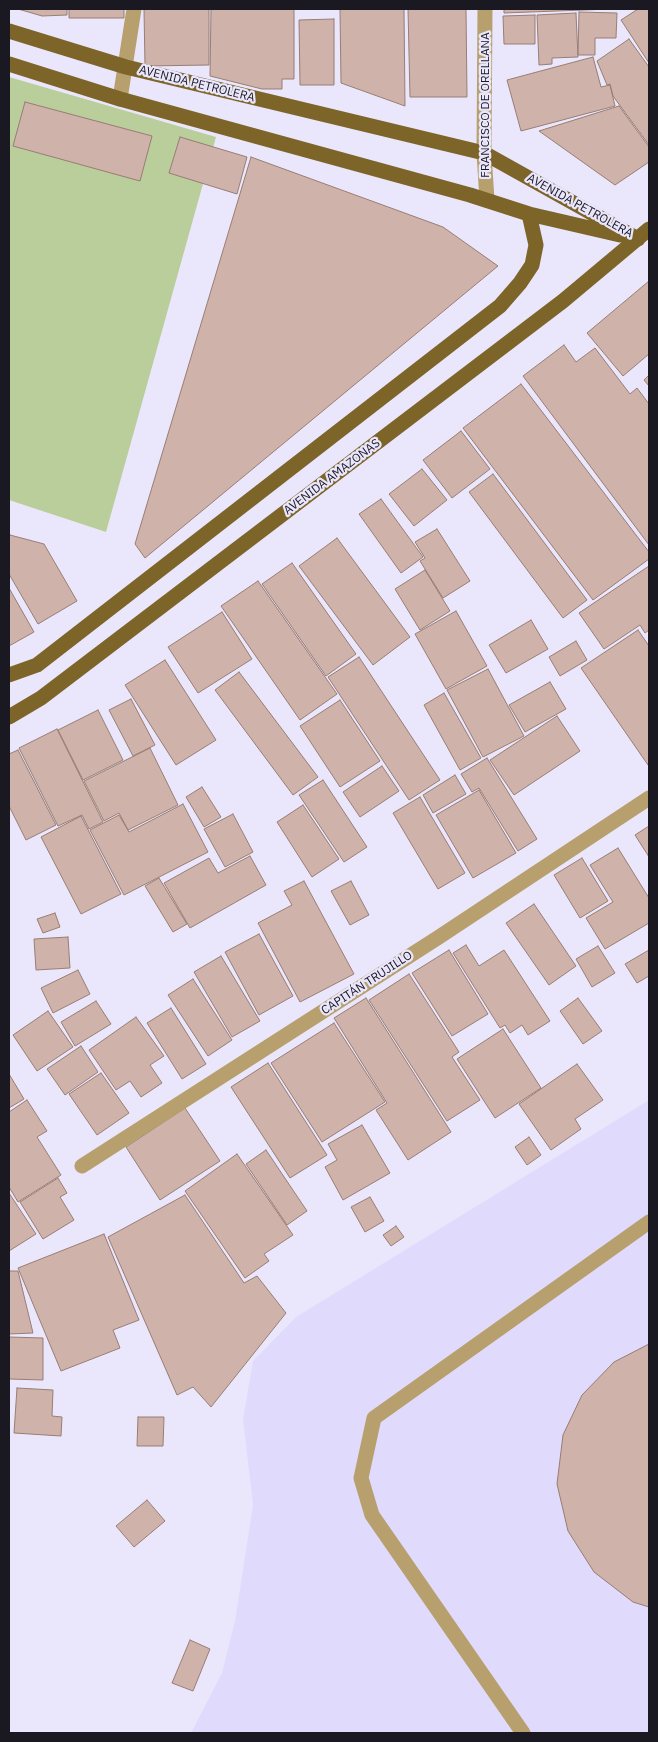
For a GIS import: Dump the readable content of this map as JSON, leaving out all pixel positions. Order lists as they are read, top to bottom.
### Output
{
  "streets": {
    "main road": ["AVENIDA PETROLERA", "AVENIDA AMAZONAS"],
    "street": ["FRANCISCO DE ORELLANA", "CAPITÁN TRUJILLO"]
  },
  "crossings": [
    ["AVENIDA PETROLERA", "FRANCISCO DE ORELLANA"],
    ["AVENIDA PETROLERA", "AVENIDA AMAZONAS"]
  ]
}
